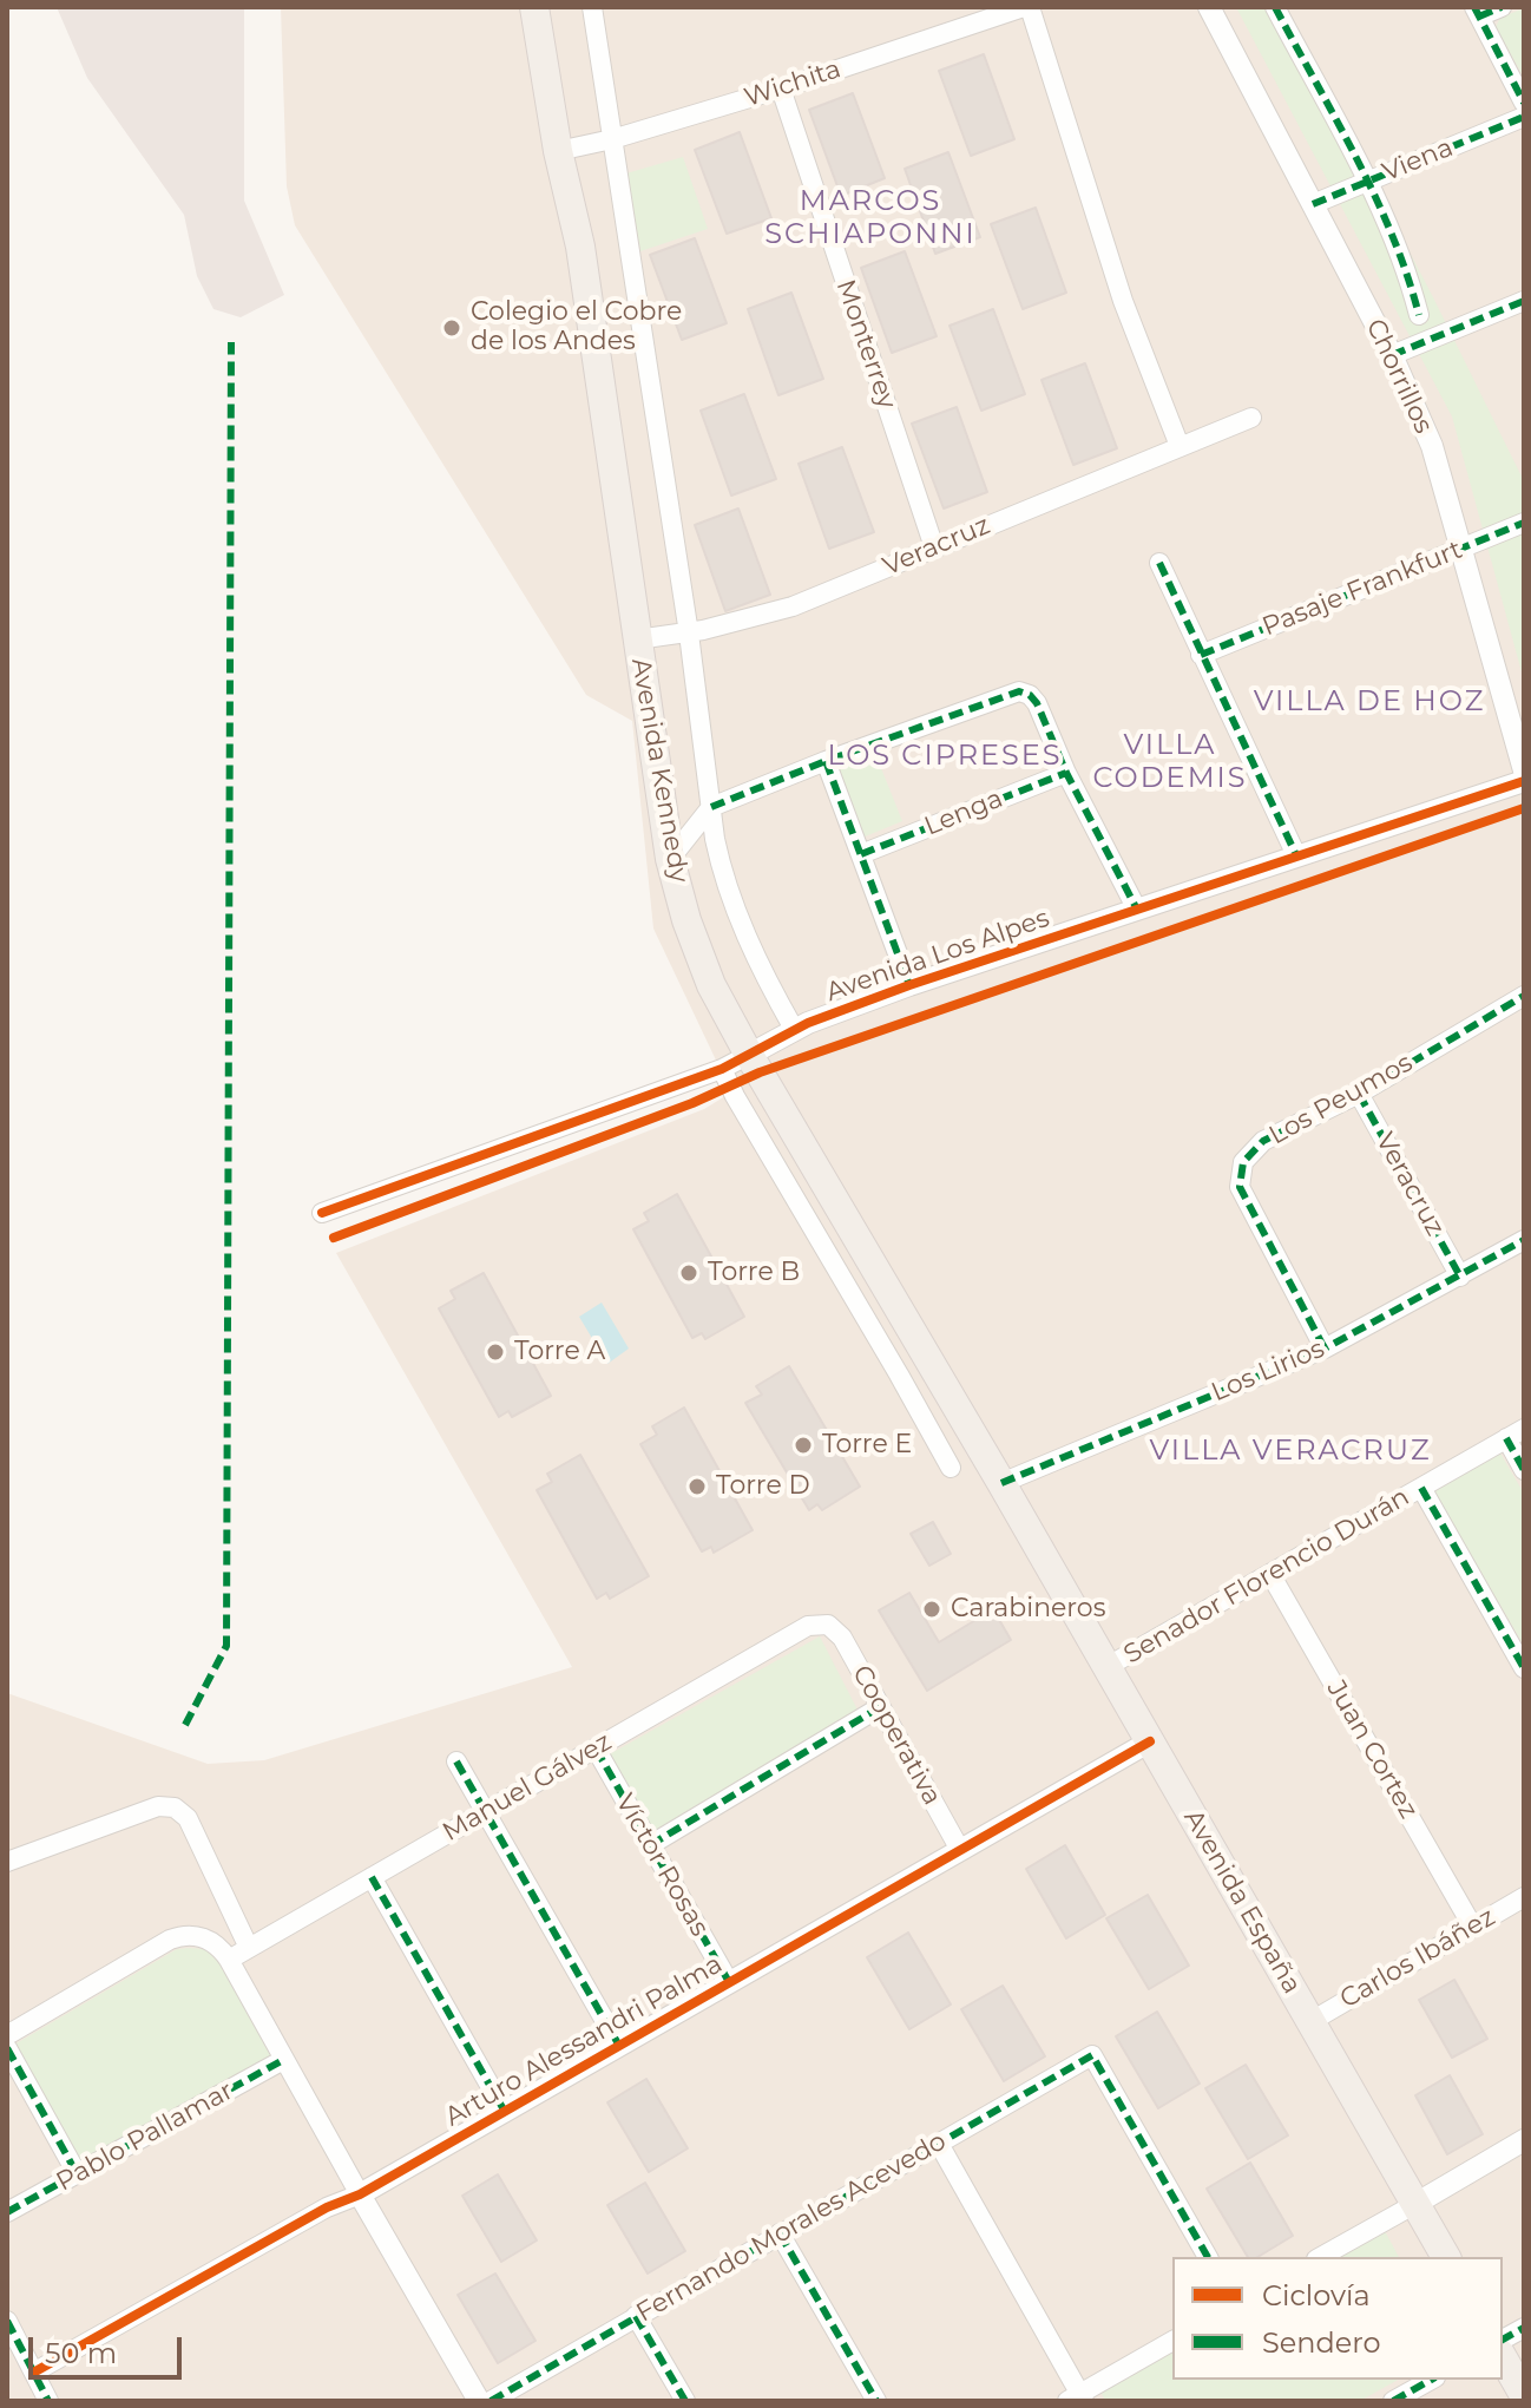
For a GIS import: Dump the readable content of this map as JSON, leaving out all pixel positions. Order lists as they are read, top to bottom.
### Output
{
  "streets": {
    "main road": ["Avenida Kennedy", "Avenida España"],
    "street": [
      "Wichita",
      "Viena",
      "Monterrey",
      "Chorrillos",
      "Veracruz",
      "Pasaje Frankfurt",
      "Lenga",
      "Avenida Los Alpes",
      "Los Peumos",
      "Los Lirios",
      "Senador Florencio Durán",
      "Cooperativa",
      "Juan Cortez",
      "Manuel Gálvez",
      "Víctor Rosas",
      "Carlos Ibáñez",
      "Arturo Alessandri Palma",
      "Pablo Pallamar",
      "Fernando Morales Acevedo"
    ]
  },
  "crossings": [
    ["Wichita", "Monterrey"],
    ["Wichita", "Avenida Kennedy"],
    ["Viena", "Chorrillos"],
    ["Monterrey", "Veracruz"],
    ["Chorrillos", "Pasaje Frankfurt"],
    ["Veracruz", "Avenida Kennedy"],
    ["Veracruz", "Los Peumos"],
    ["Veracruz", "Los Lirios"],
    ["Avenida Kennedy", "Avenida Los Alpes"],
    ["Avenida Kennedy", "Los Lirios"],
    ["Avenida Kennedy", "Avenida España"],
    ["Los Peumos", "Los Lirios"],
    ["Senador Florencio Durán", "Juan Cortez"],
    ["Senador Florencio Durán", "Avenida España"],
    ["Cooperativa", "Manuel Gálvez"],
    ["Cooperativa", "Arturo Alessandri Palma"],
    ["Juan Cortez", "Carlos Ibáñez"],
    ["Manuel Gálvez", "Víctor Rosas"],
    ["Víctor Rosas", "Arturo Alessandri Palma"],
    ["Avenida España", "Carlos Ibáñez"],
    ["Avenida España", "Arturo Alessandri Palma"]
  ],
  "districts": [
    "MARCOS SCHIAPONNI",
    "VILLA DE HOZ",
    "VILLA CODEMIS",
    "LOS CIPRESES",
    "VILLA VERACRUZ"
  ],
  "places": [
    "Colegio el Cobre de los Andes",
    "Torre B",
    "Torre A",
    "Torre E",
    "Torre D",
    "Carabineros"
  ],
  "legend": ["Ciclovía", "Sendero"],
  "scale_bar": "50 m"
}
